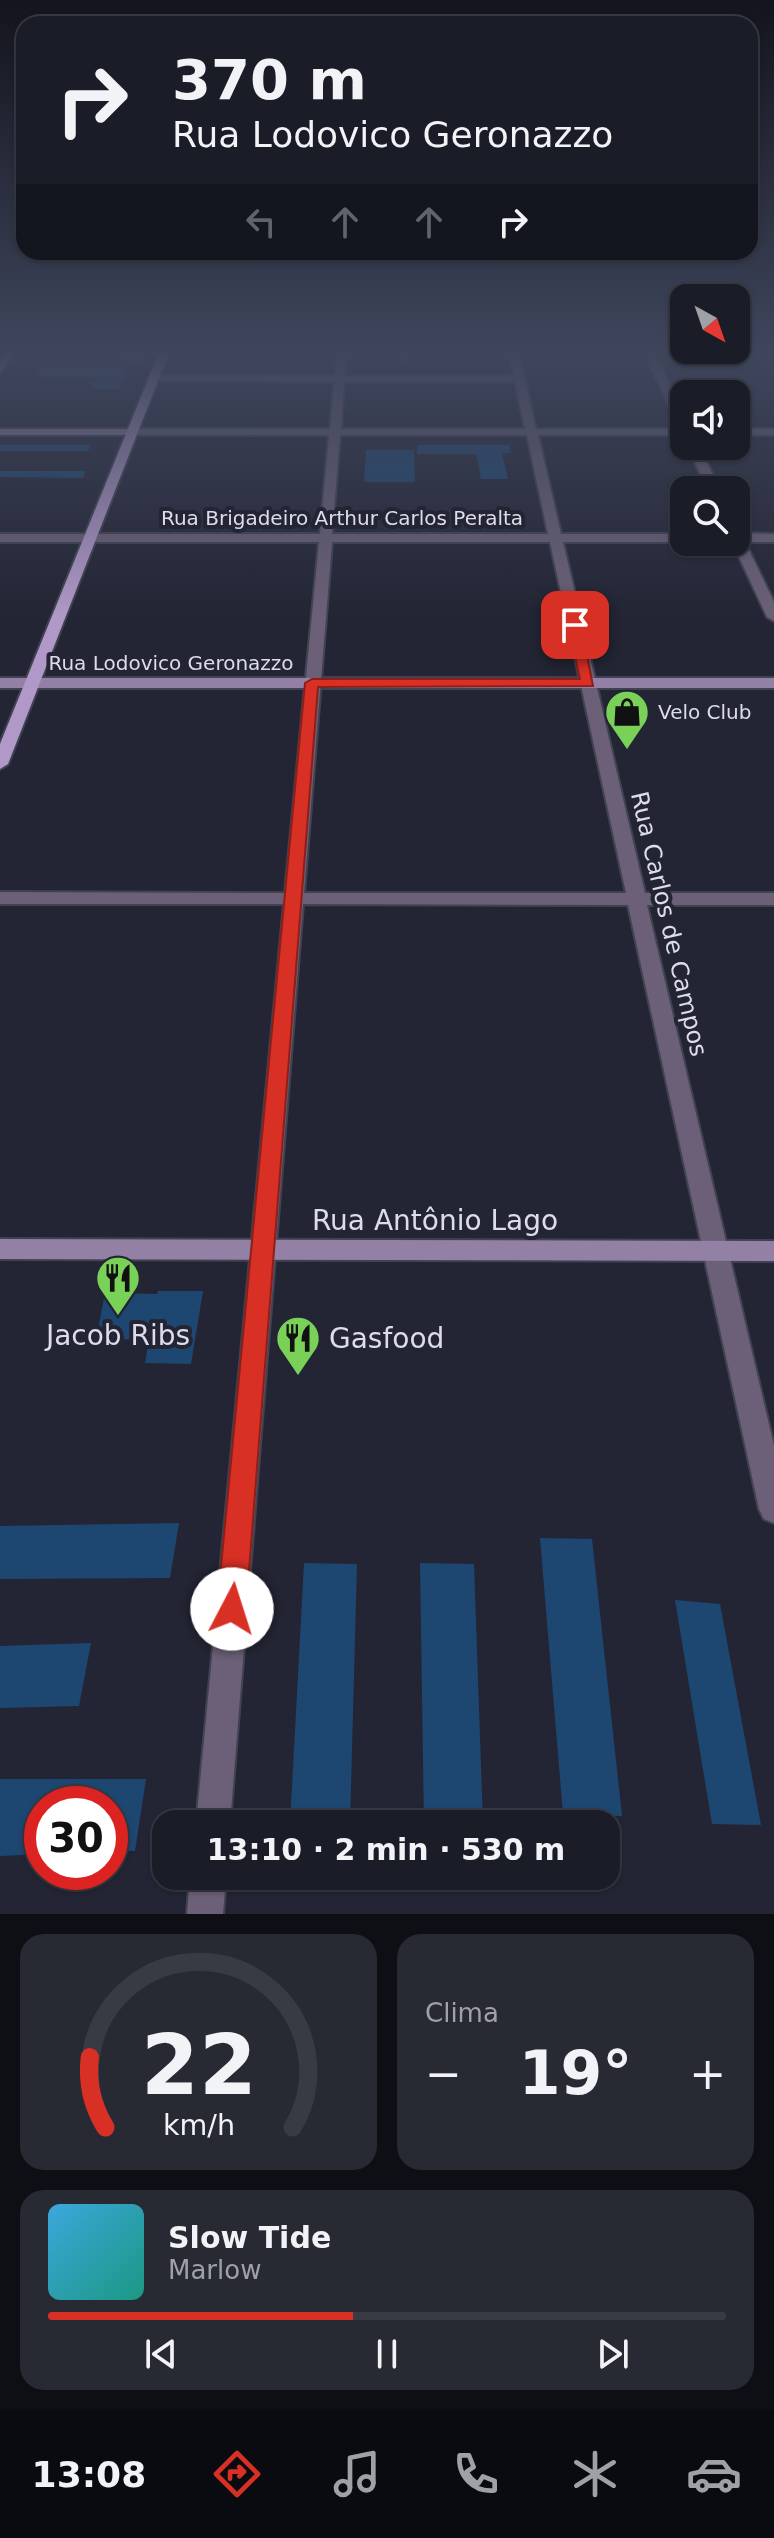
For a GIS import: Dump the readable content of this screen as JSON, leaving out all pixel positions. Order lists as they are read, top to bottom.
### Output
{
  "streets": {
    "main road": ["Rua Lodovico Geronazzo", "Rua Antônio Lago"],
    "street": ["Rua Brigadeiro Arthur Carlos Peralta", "Rua Carlos de Campos"]
  },
  "crossings": [
    ["Rua Brigadeiro Arthur Carlos Peralta", "Rua Carlos de Campos"],
    ["Rua Lodovico Geronazzo", "Rua Carlos de Campos"],
    ["Rua Carlos de Campos", "Rua Antônio Lago"]
  ],
  "places": {
    "shop": ["Velo Club"],
    "restaurant": ["Jacob Ribs", "Gasfood"]
  },
  "north": "bottom right",
  "page": {
    "turn": ["370 m", "Rua Lodovico Geronazzo"],
    "limit": "30",
    "trip": "13:10 · 2 min · 530 m",
    "tile": "Clima",
    "heat": ["−", "19°", "+"],
    "song": ["Slow Tide", "Marlow"],
    "tabs": "13:08",
    "gauge": ["22", "km/h"]
  }
}
